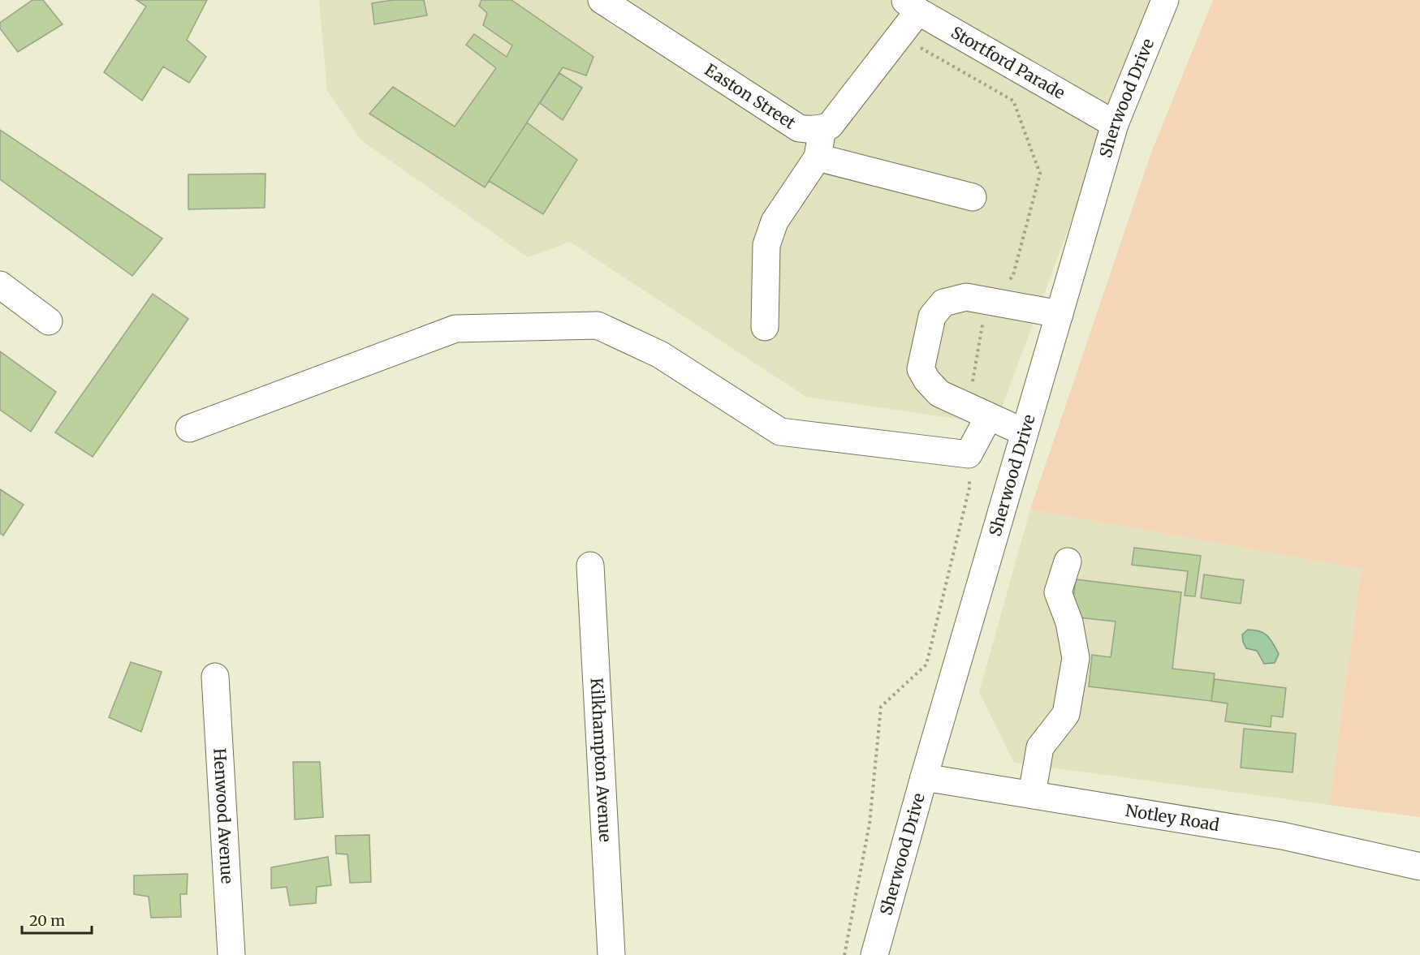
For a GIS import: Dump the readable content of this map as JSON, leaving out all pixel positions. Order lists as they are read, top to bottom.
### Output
{
  "streets": {
    "street": [
      "Stortford Parade",
      "Easton Street",
      "Sherwood Drive",
      "Kilkhampton Avenue",
      "Henwood Avenue",
      "Notley Road"
    ]
  },
  "crossings": [
    ["Stortford Parade", "Sherwood Drive"],
    ["Sherwood Drive", "Notley Road"]
  ],
  "scale_bar": "20 m"
}
